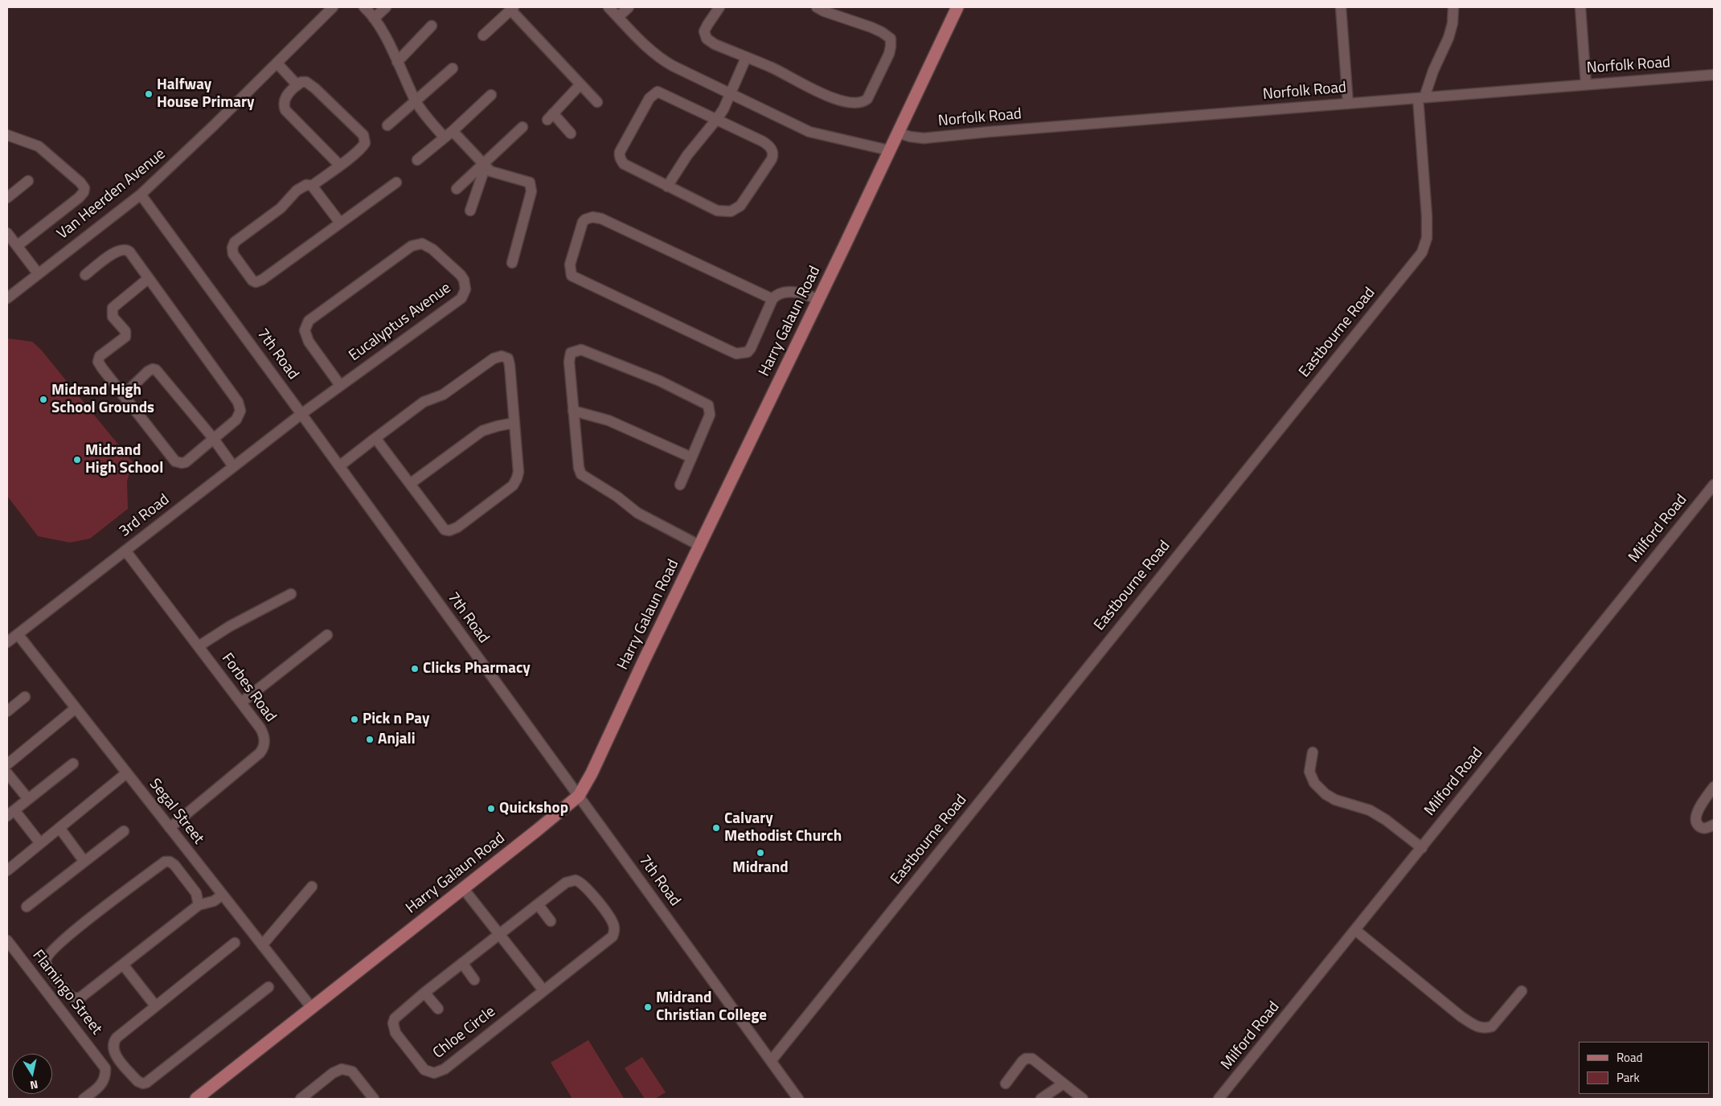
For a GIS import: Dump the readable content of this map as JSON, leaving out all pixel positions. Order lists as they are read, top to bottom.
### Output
{
  "streets": {
    "main road": ["Harry Galaun Road"],
    "street": [
      "Norfolk Road",
      "Van Heerden Avenue",
      "Eucalyptus Avenue",
      "Eastbourne Road",
      "7th Road",
      "3rd Road",
      "Milford Road",
      "Forbes Road",
      "Segal Street",
      "Flamingo Street",
      "Chloe Circle"
    ]
  },
  "crossings": [
    ["Norfolk Road", "Harry Galaun Road"],
    ["Norfolk Road", "Eastbourne Road"],
    ["Van Heerden Avenue", "7th Road"],
    ["Harry Galaun Road", "7th Road"],
    ["Harry Galaun Road", "Segal Street"],
    ["Eucalyptus Avenue", "7th Road"],
    ["Eucalyptus Avenue", "3rd Road"],
    ["Eastbourne Road", "7th Road"],
    ["7th Road", "3rd Road"],
    ["3rd Road", "Forbes Road"],
    ["3rd Road", "Segal Street"],
    ["Forbes Road", "Segal Street"]
  ],
  "places": [
    "Halfway House Primary",
    "Midrand High School Grounds",
    "Midrand High School",
    "Clicks Pharmacy",
    "Pick n Pay",
    "Anjali",
    "Quickshop",
    "Calvary Methodist Church",
    "Midrand",
    "Midrand Christian College"
  ],
  "legend": ["Road", "Park"],
  "north": "bottom"
}
